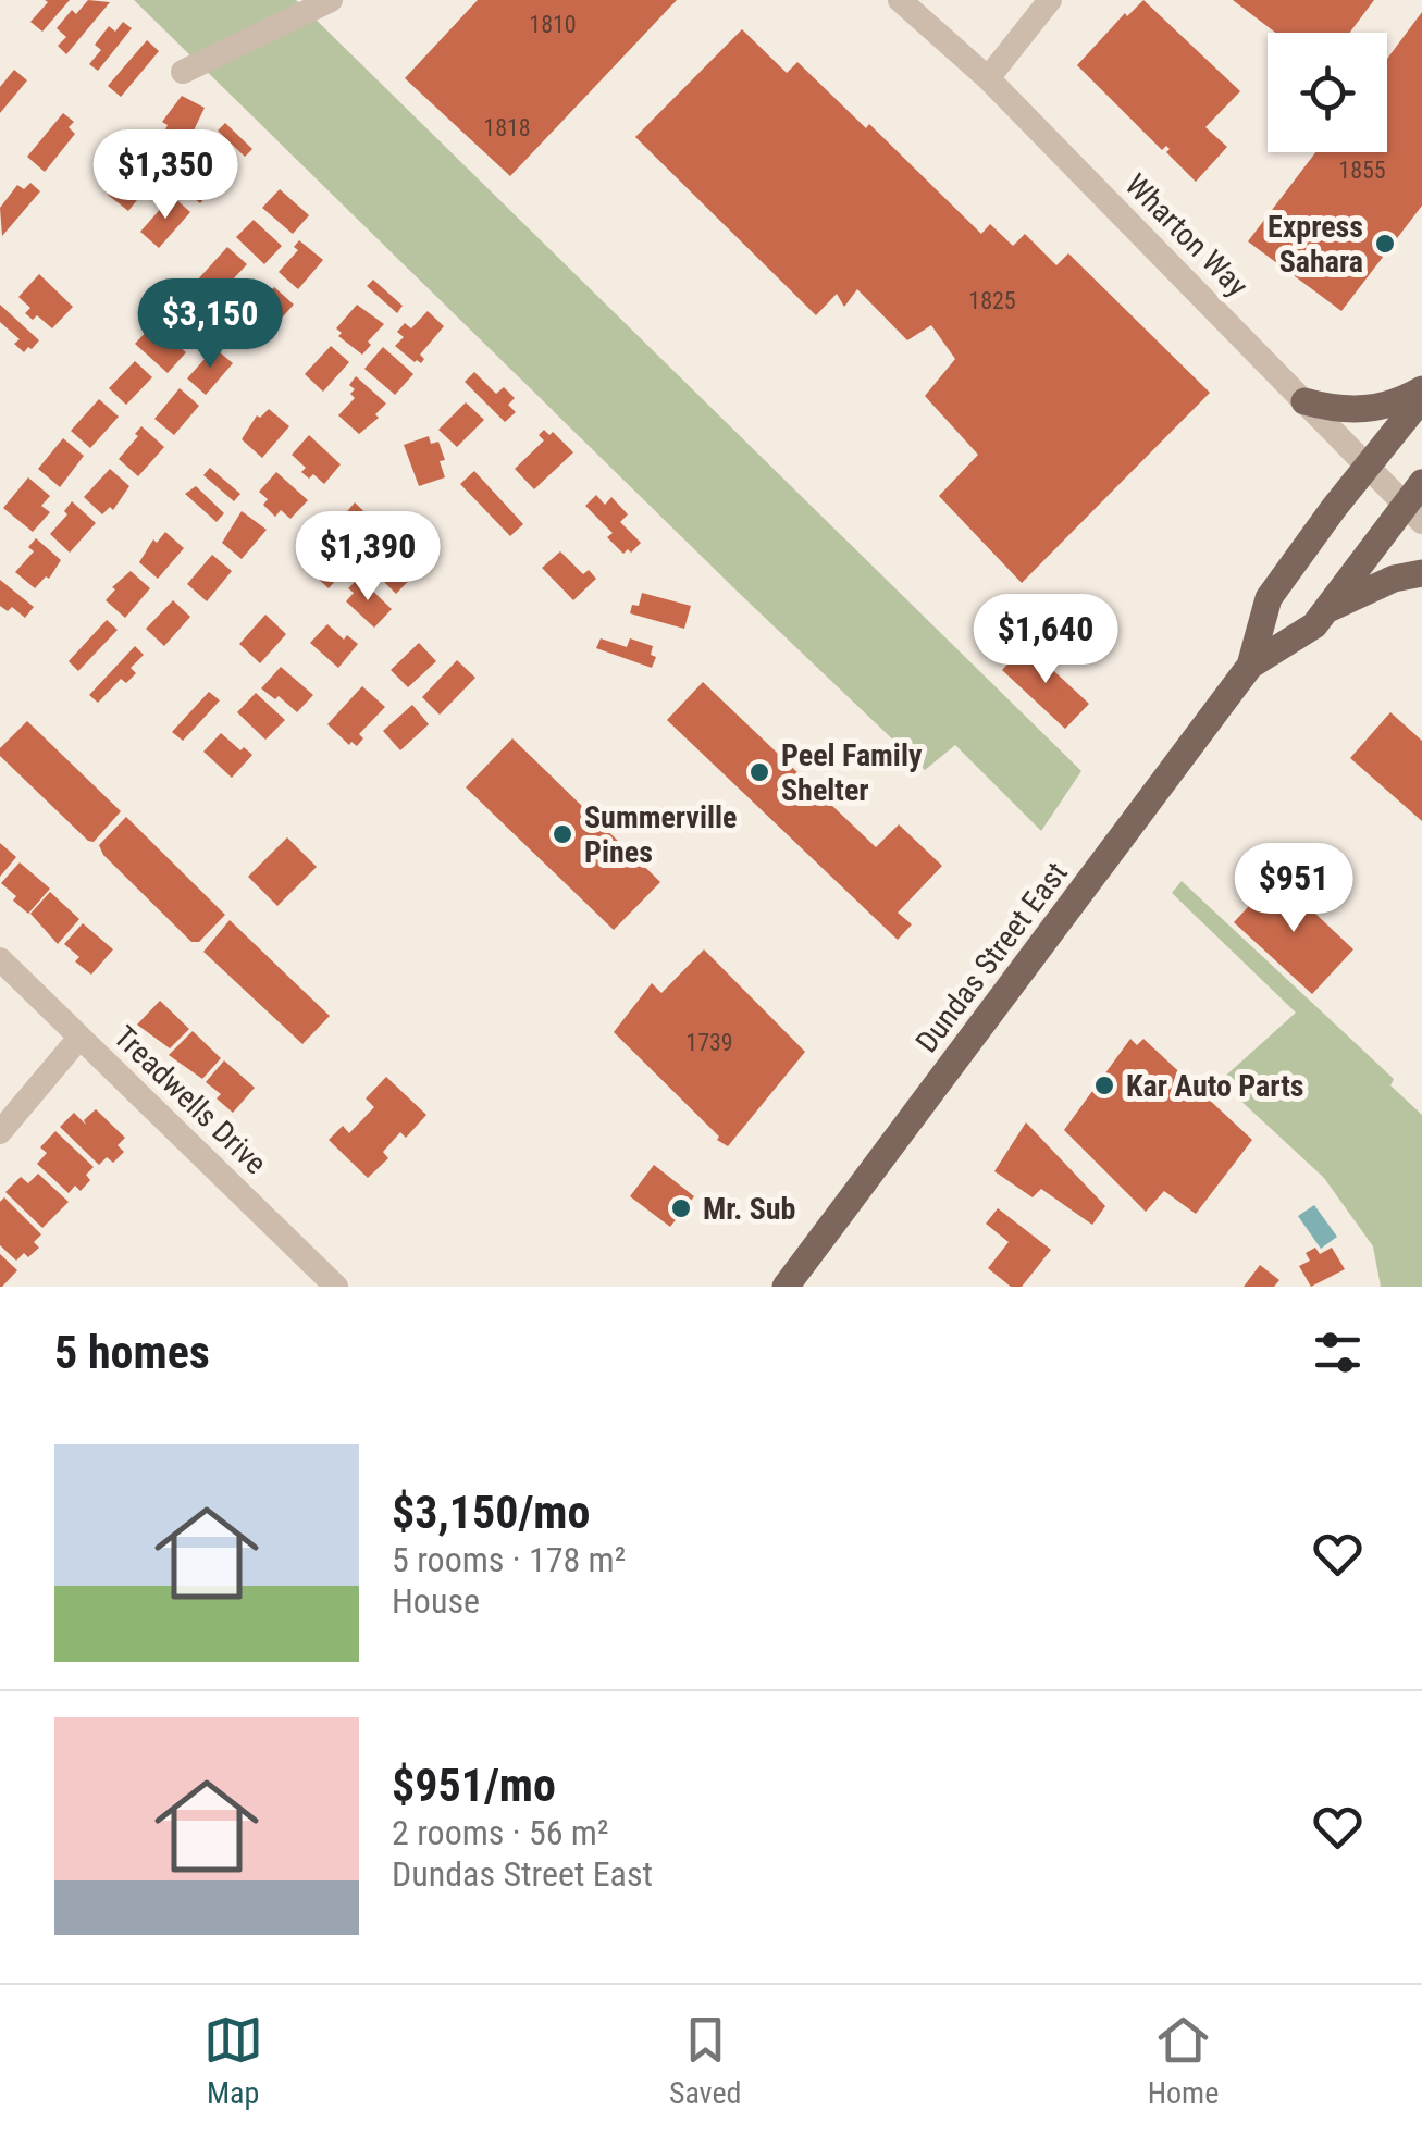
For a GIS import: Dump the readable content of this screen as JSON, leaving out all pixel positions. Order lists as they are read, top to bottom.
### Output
{
  "streets": {
    "main road": ["Dundas Street East"],
    "street": ["Wharton Way", "Treadwells Drive"]
  },
  "crossings": [
    ["Wharton Way", "Dundas Street East"]
  ],
  "places": [
    "Express Sahara",
    "Peel Family Shelter",
    "Summerville Pines",
    "Kar Auto Parts",
    "Mr. Sub"
  ],
  "house_numbers": [
    "1810",
    "1818",
    "1855",
    "1825",
    "1739"
  ],
  "page": {
    "price": [
      "$1,350",
      "$3,150",
      "$1,390",
      "$1,640",
      "$951"
    ],
    "heading": "5 homes",
    "list": [
      {
        "name": "$3,150/mo",
        "note": "5 rooms · 178 m² · House"
      },
      {
        "name": "$951/mo",
        "note": "2 rooms · 56 m² · Dundas Street East"
      }
    ],
    "tabs": ["Map", "Saved", "Home"]
  }
}
